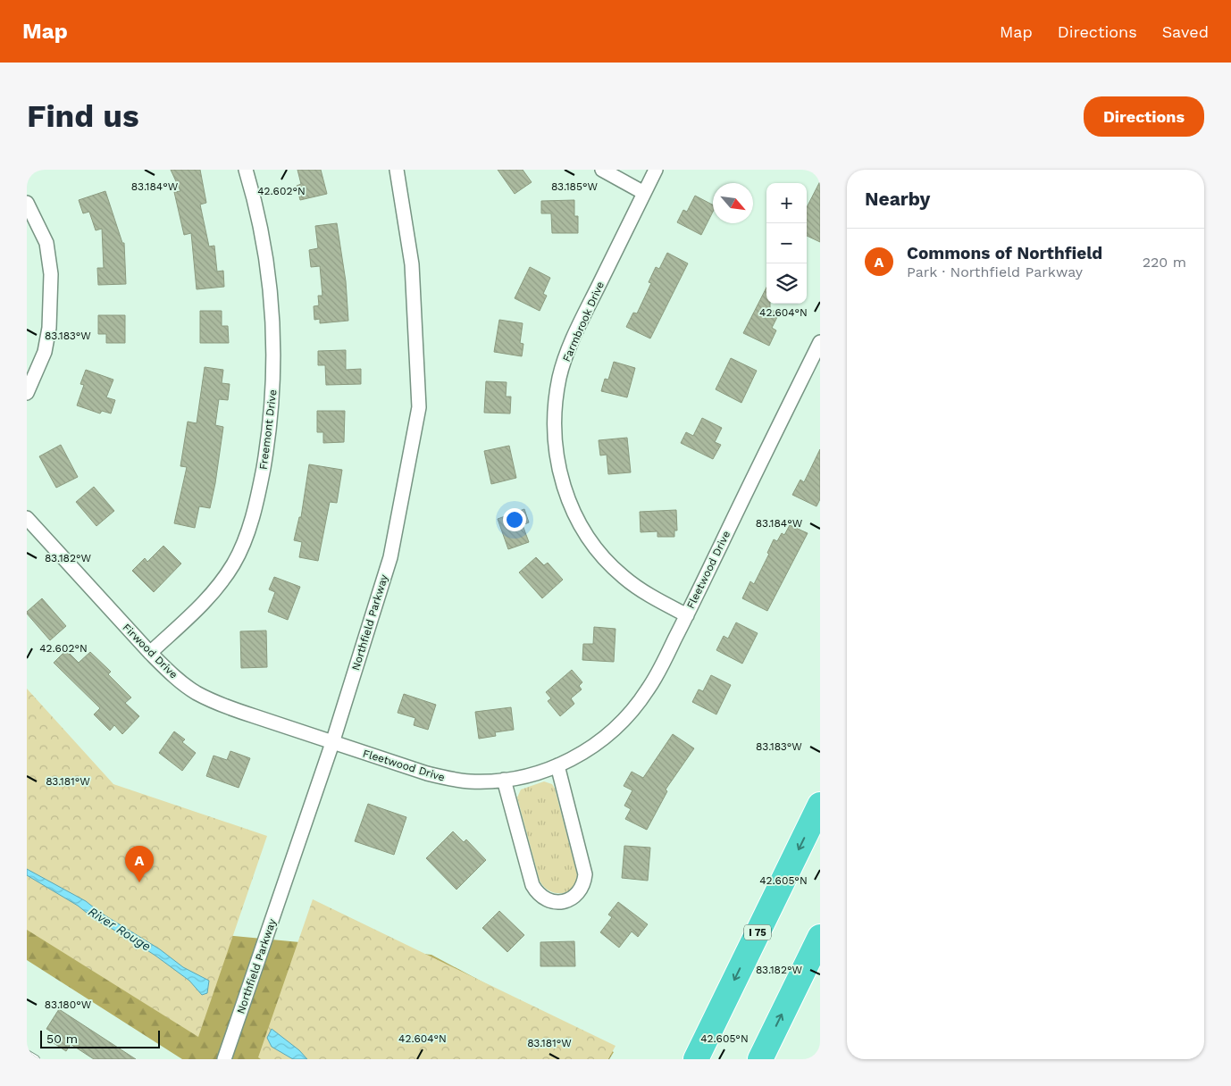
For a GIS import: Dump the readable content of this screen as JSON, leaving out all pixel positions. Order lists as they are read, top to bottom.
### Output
{
  "streets": {
    "highway": ["I 75"],
    "street": [
      "Farmbrook Drive",
      "Freemont Drive",
      "Fleetwood Drive",
      "Northfield Parkway",
      "Firwood Drive"
    ]
  },
  "crossings": [
    ["Farmbrook Drive", "Fleetwood Drive"],
    ["Freemont Drive", "Firwood Drive"],
    ["Fleetwood Drive", "Northfield Parkway"],
    ["Fleetwood Drive", "Firwood Drive"],
    ["Northfield Parkway", "Firwood Drive"]
  ],
  "water": ["River Rouge"],
  "scale_bar": "50 m",
  "north": "bottom right",
  "page": {
    "header": "Map",
    "nav": ["Map", "Directions", "Saved"],
    "buttons": "Directions",
    "title": "Find us",
    "heading": "Nearby",
    "map_buttons": ["+", "−"],
    "list": [
      {
        "mark": "A",
        "name": "Commons of Northfield",
        "note": "Park · Northfield Parkway",
        "value": "220 m"
      }
    ],
    "pins": "A",
    "scale": "50 m"
  },
  "coordinates": [
    "83.184°W",
    "83.185°W",
    "42.602°N",
    "42.604°N",
    "83.183°W",
    "83.182°W",
    "83.181°W",
    "42.605°N",
    "83.180°W"
  ]
}
